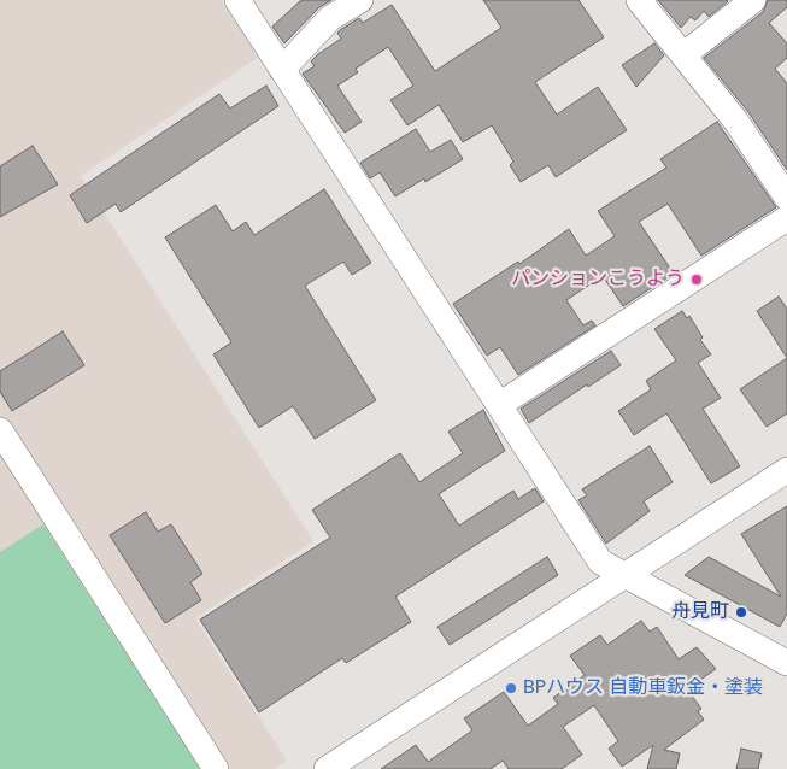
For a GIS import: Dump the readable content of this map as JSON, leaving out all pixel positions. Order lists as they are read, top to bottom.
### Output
{
  "places": ["パンションこうよう", "舟見町", "BPハウス 自動車鈑金・塗装"]
}
